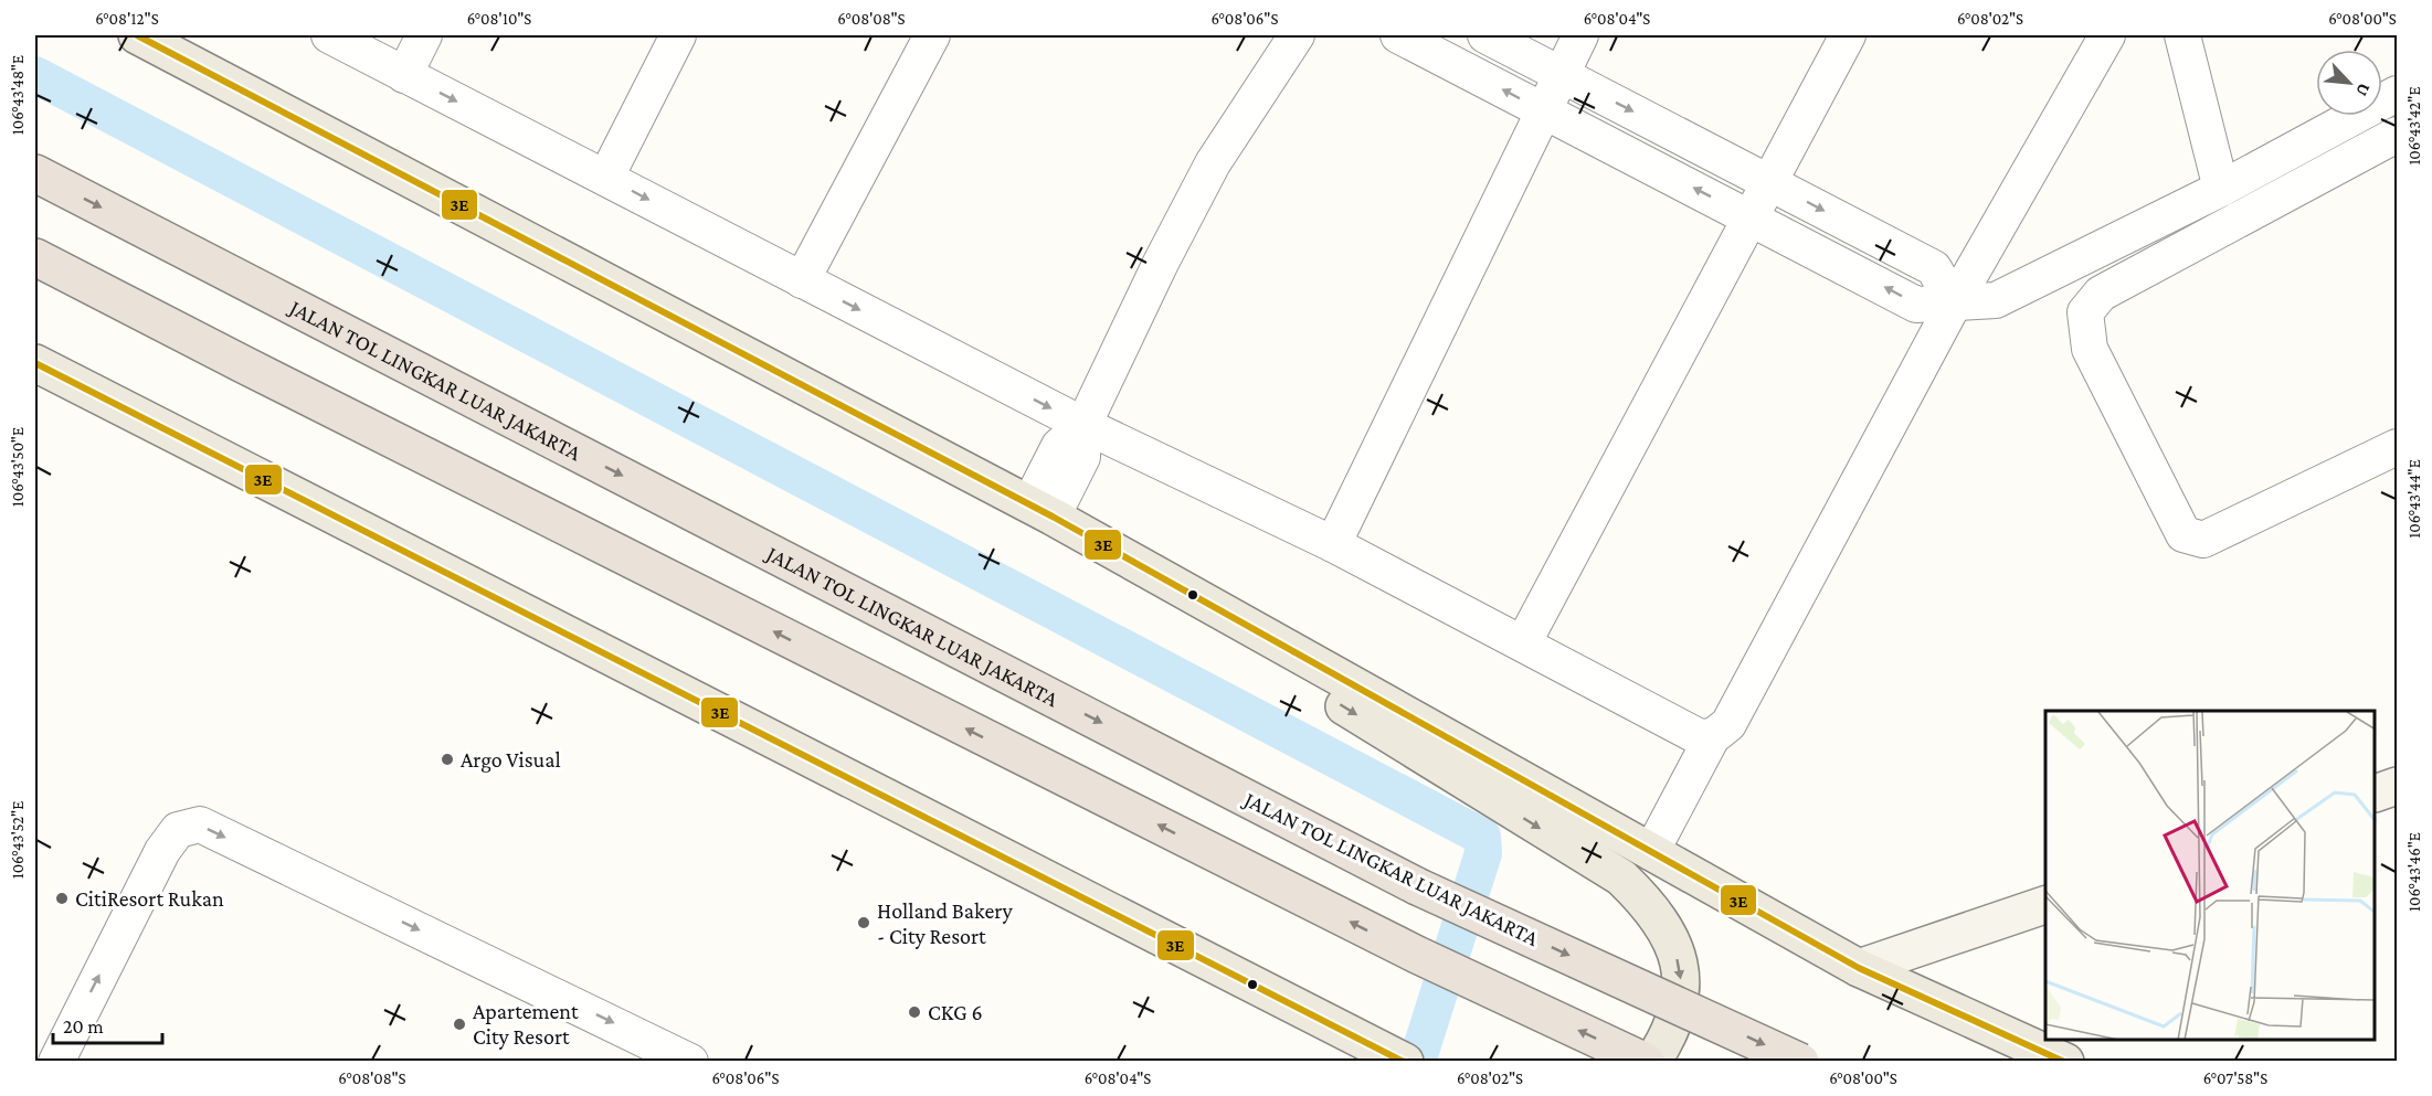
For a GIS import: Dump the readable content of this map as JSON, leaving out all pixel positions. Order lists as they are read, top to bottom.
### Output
{
  "streets": {
    "highway": ["JALAN TOL LINGKAR LUAR JAKARTA"]
  },
  "places": [
    "Argo Visual",
    "CitiResort Rukan",
    "Holland Bakery - City Resort",
    "CKG 6",
    "Apartement City Resort"
  ],
  "lines": ["transit line 3E"],
  "scale_bar": "20 m",
  "north": "bottom right",
  "coordinates": [
    "6°08'12\"S",
    "6°08'10\"S",
    "6°08'08\"S",
    "6°08'06\"S",
    "6°08'04\"S",
    "6°08'02\"S",
    "6°08'00\"S",
    "106°43'48\"E",
    "106°43'42\"E",
    "106°43'50\"E",
    "106°43'44\"E",
    "106°43'52\"E",
    "106°43'46\"E",
    "6°07'58\"S"
  ]
}
